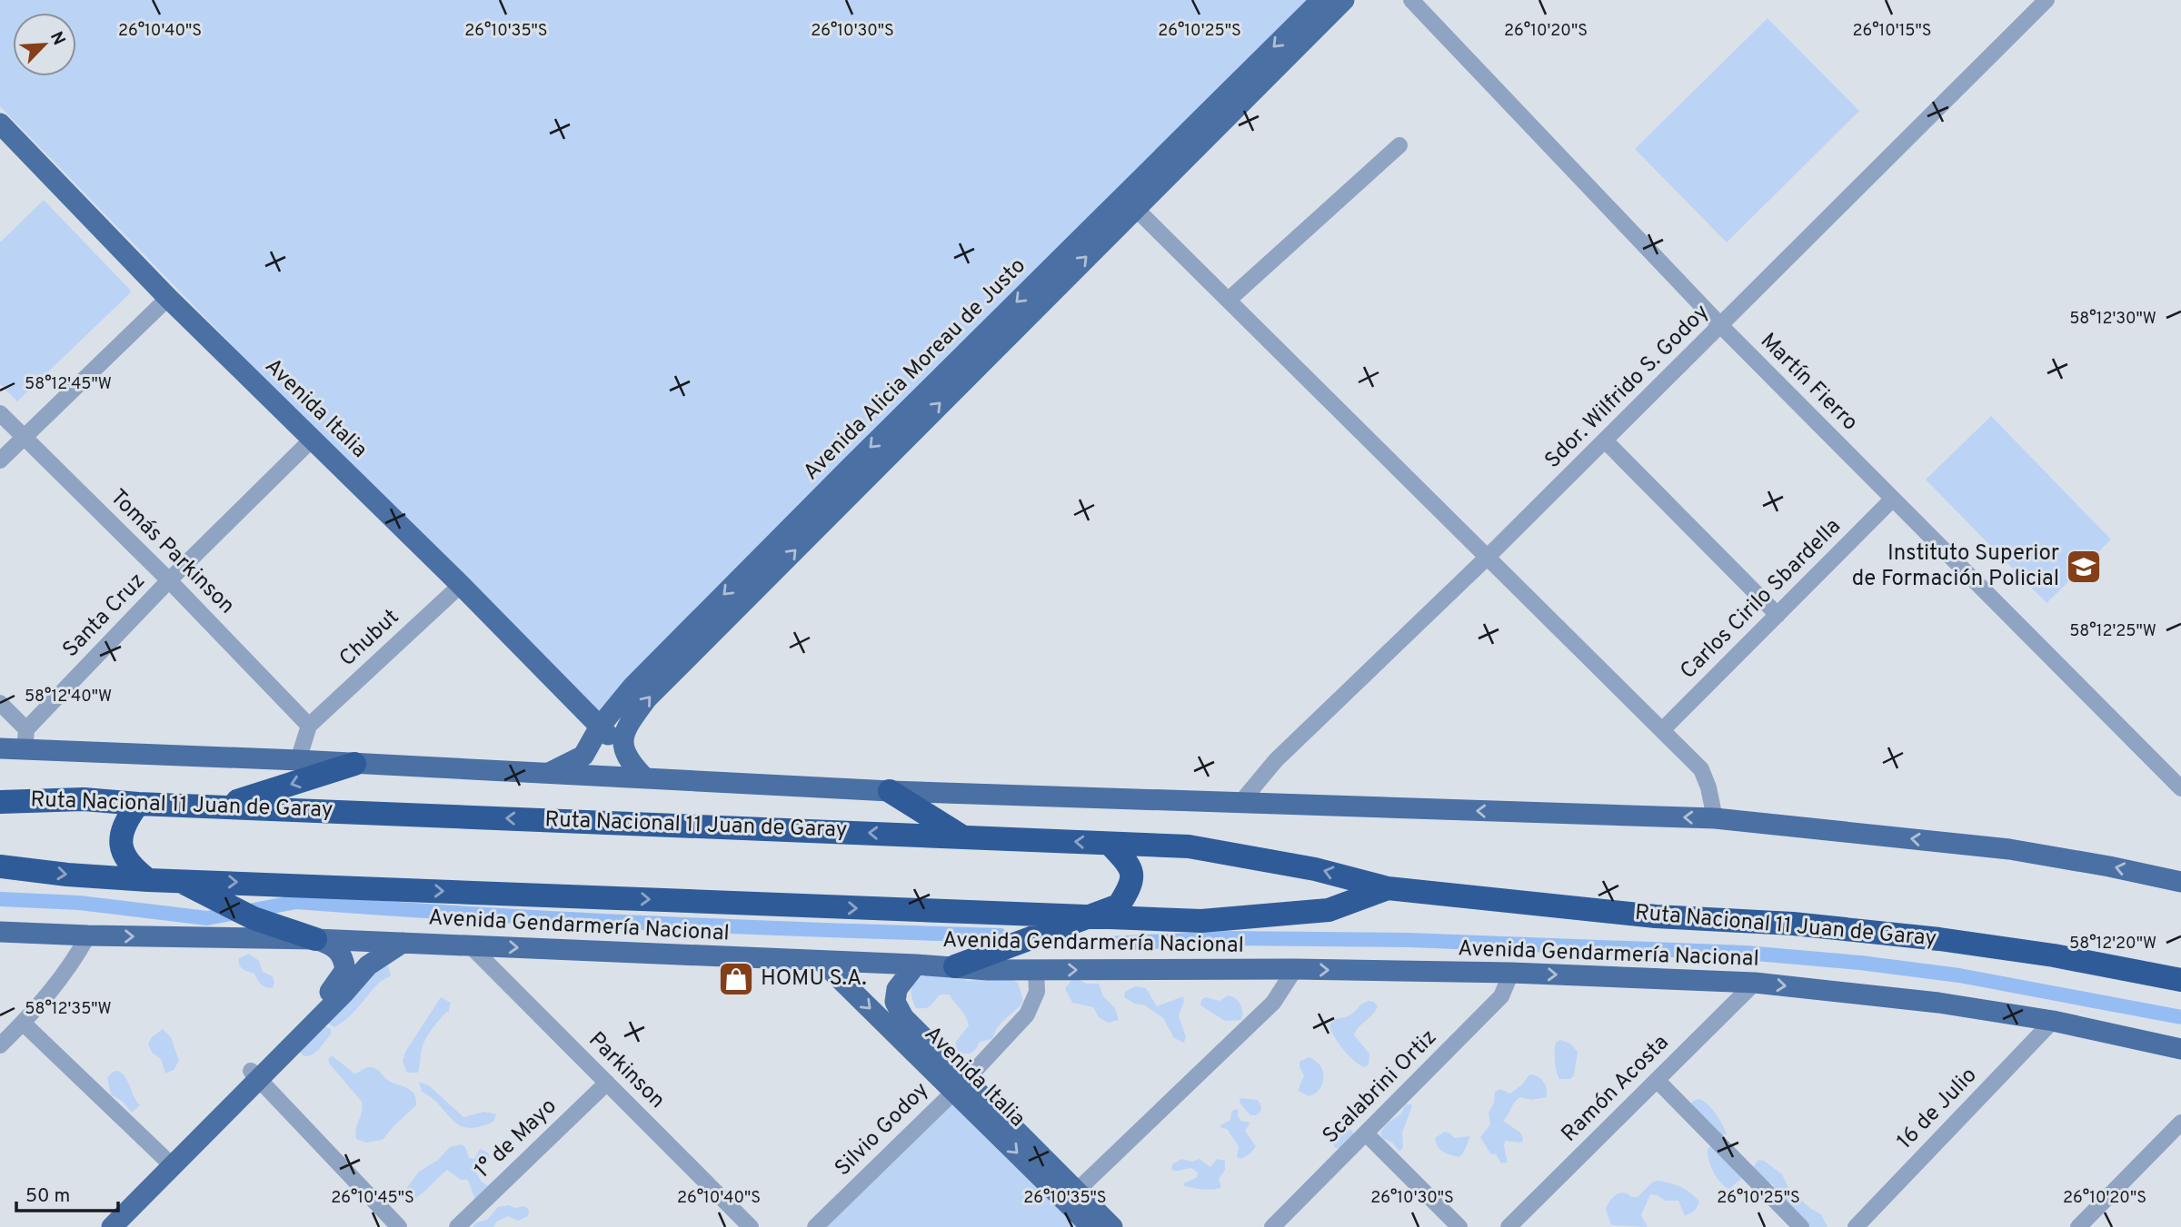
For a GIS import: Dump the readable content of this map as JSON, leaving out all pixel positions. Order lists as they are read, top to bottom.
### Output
{
  "streets": {
    "highway": ["Ruta Nacional 11 Juan de Garay"],
    "main road": ["Avenida Alicia Moreau de Justo", "Avenida Italia", "Avenida Gendarmería Nacional"],
    "street": [
      "Martín Fierro",
      "Sdor. Wilfrido S. Godoy",
      "Tomás Parkinson",
      "Carlos Cirilo Sbardella",
      "Santa Cruz",
      "Chubut",
      "Parkinson",
      "Scalabrini Ortiz",
      "Ramón Acosta",
      "16 de Julio",
      "Silvio Godoy",
      "1° de Mayo"
    ]
  },
  "crossings": [
    ["Avenida Alicia Moreau de Justo", "Avenida Italia"],
    ["Martín Fierro", "Sdor. Wilfrido S. Godoy"],
    ["Martín Fierro", "Carlos Cirilo Sbardella"],
    ["Avenida Italia", "Santa Cruz"],
    ["Avenida Italia", "Chubut"],
    ["Avenida Italia", "Avenida Gendarmería Nacional"],
    ["Avenida Italia", "Silvio Godoy"],
    ["Tomás Parkinson", "Santa Cruz"],
    ["Tomás Parkinson", "Chubut"],
    ["Avenida Gendarmería Nacional", "Parkinson"],
    ["Avenida Gendarmería Nacional", "Scalabrini Ortiz"],
    ["Avenida Gendarmería Nacional", "Ramón Acosta"],
    ["Avenida Gendarmería Nacional", "16 de Julio"],
    ["Avenida Gendarmería Nacional", "Silvio Godoy"],
    ["Parkinson", "1° de Mayo"]
  ],
  "places": {
    "school or university": ["Instituto Superior de Formación Policial"],
    "shop": ["HOMU S.A."]
  },
  "scale_bar": "50 m",
  "north": "top right",
  "coordinates": [
    "26°10'40\"S",
    "26°10'35\"S",
    "26°10'30\"S",
    "26°10'25\"S",
    "26°10'20\"S",
    "26°10'15\"S",
    "58°12'30\"W",
    "58°12'45\"W",
    "58°12'25\"W",
    "58°12'40\"W",
    "58°12'20\"W",
    "58°12'35\"W",
    "26°10'45\"S"
  ]
}
